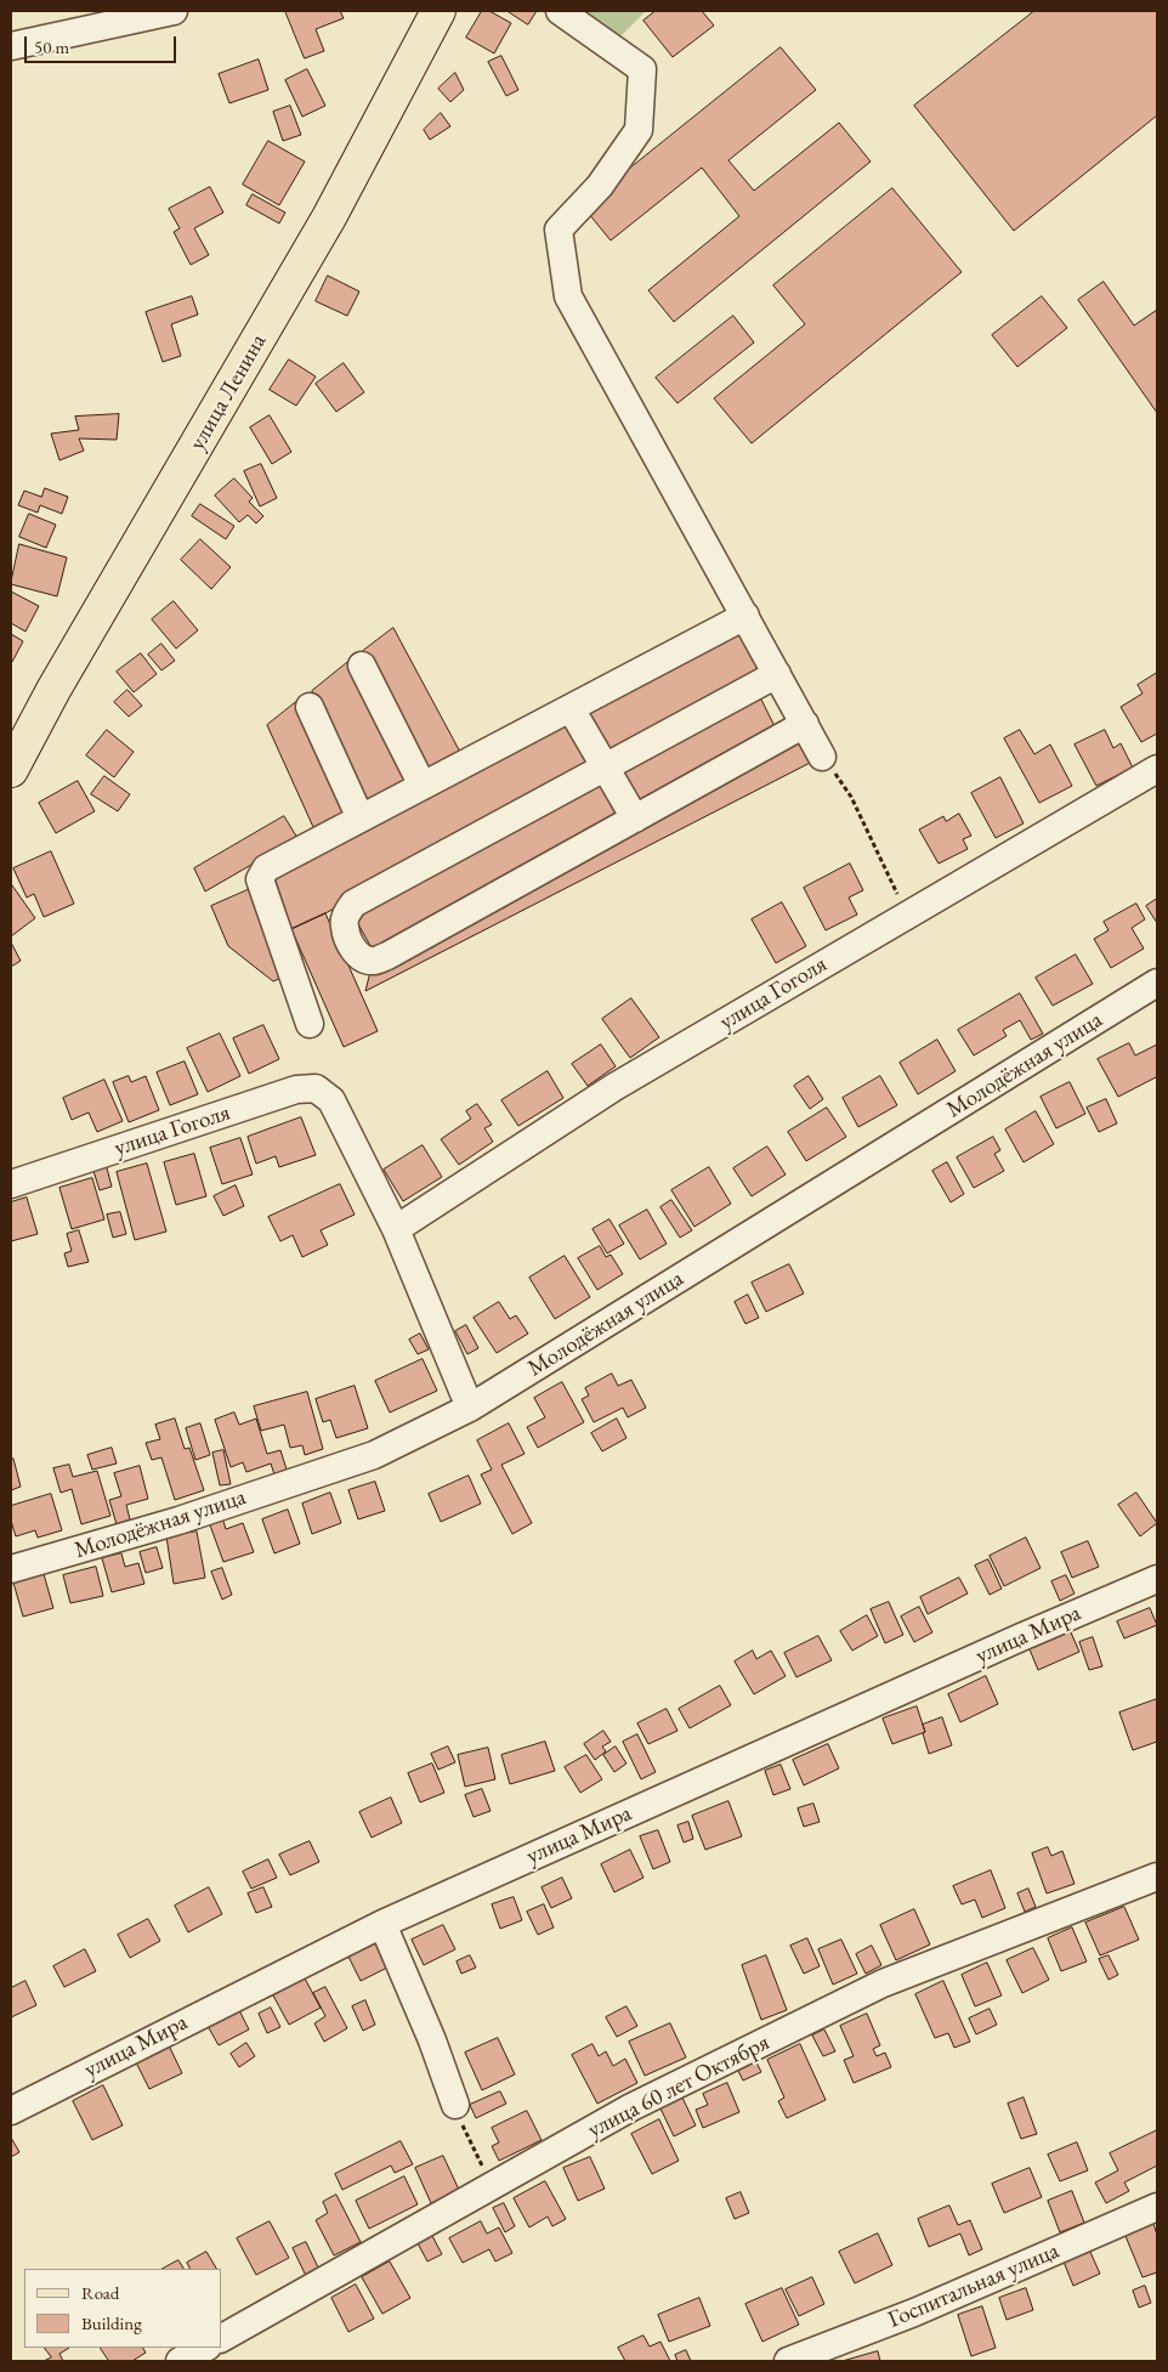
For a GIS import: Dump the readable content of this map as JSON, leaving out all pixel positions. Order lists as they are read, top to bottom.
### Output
{
  "streets": {
    "main road": ["улица Ленина"],
    "street": [
      "улица Гоголя",
      "Молодёжная улица",
      "улица Мира",
      "улица 60 лет Октября",
      "Госпитальная улица"
    ]
  },
  "legend": ["Road", "Building"],
  "scale_bar": "50 m"
}
